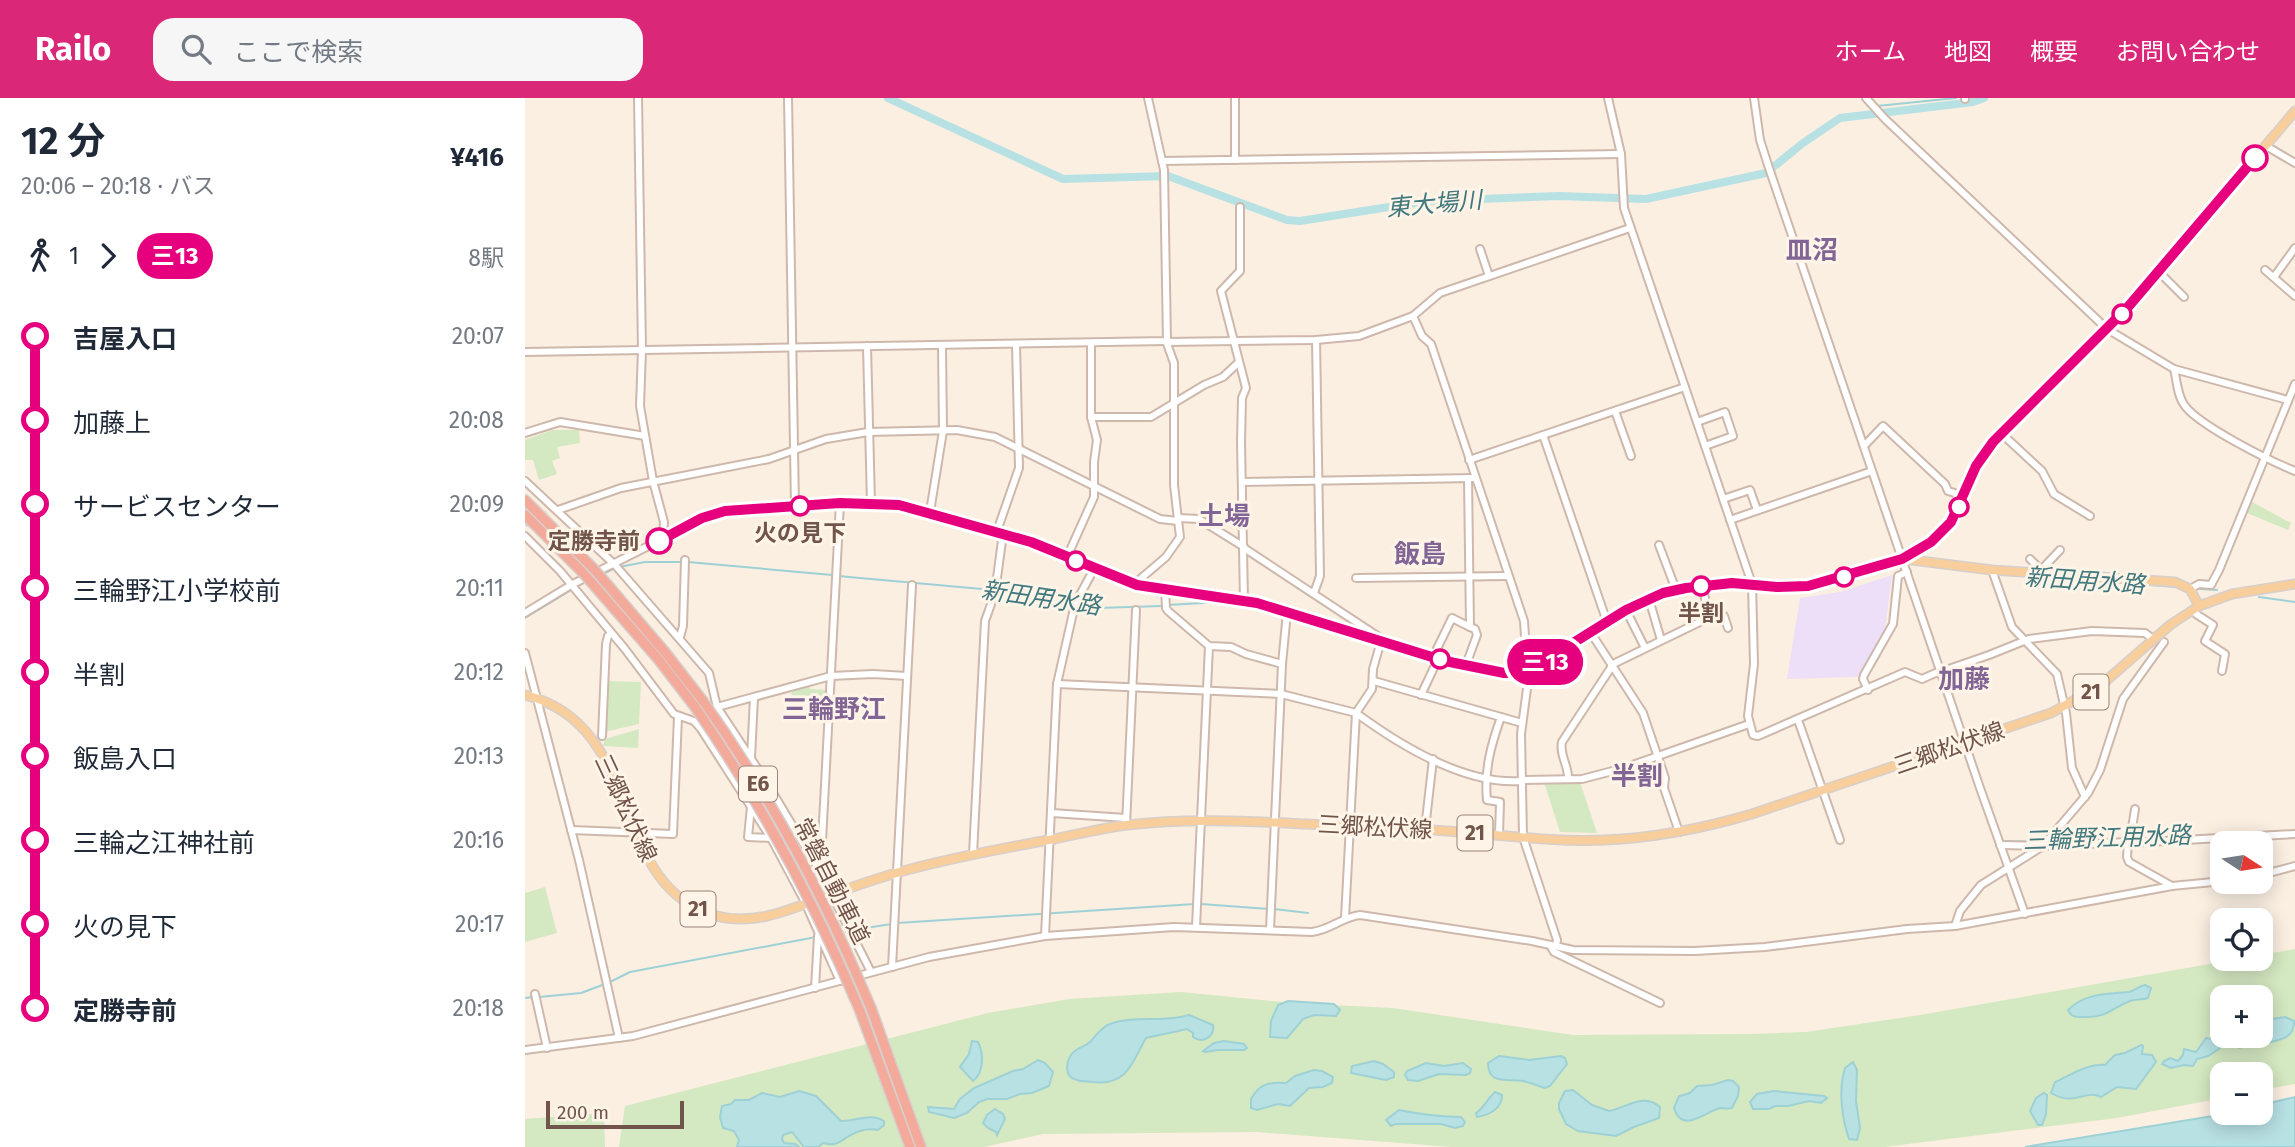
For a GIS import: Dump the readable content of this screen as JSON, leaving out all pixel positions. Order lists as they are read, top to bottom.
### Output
{
  "streets": {
    "highway": ["E6", "常磐自動車道"],
    "main road": ["21", "三郷松伏線"]
  },
  "districts": [
    "皿沼",
    "土場",
    "飯島",
    "加藤",
    "三輪野江",
    "半割"
  ],
  "water": ["東大場川", "新田用水路", "三輪野江用水路"],
  "places": ["火の見下", "定勝寺前", "半割"],
  "lines": ["bus line 三13"],
  "scale_bar": "200 m",
  "north": "right",
  "page": {
    "header": "Railo",
    "search": "ここで検索",
    "nav": [
      "ホーム",
      "地図",
      "概要",
      "お問い合わせ"
    ],
    "heading": ["12 分", "20:06 – 20:18 · バス", "¥416"],
    "on_map": "三13",
    "legs": ["1", "三13", "8駅"],
    "list": [
      {
        "name": "吉屋入口",
        "value": "20:07"
      },
      {
        "name": "加藤上",
        "value": "20:08"
      },
      {
        "name": "サービスセンター",
        "value": "20:09"
      },
      {
        "name": "三輪野江小学校前",
        "value": "20:11"
      },
      {
        "name": "半割",
        "value": "20:12"
      },
      {
        "name": "飯島入口",
        "value": "20:13"
      },
      {
        "name": "三輪之江神社前",
        "value": "20:16"
      },
      {
        "name": "火の見下",
        "value": "20:17"
      },
      {
        "name": "定勝寺前",
        "value": "20:18"
      }
    ],
    "map_buttons": ["+", "−"],
    "scale": "200 m"
  }
}
